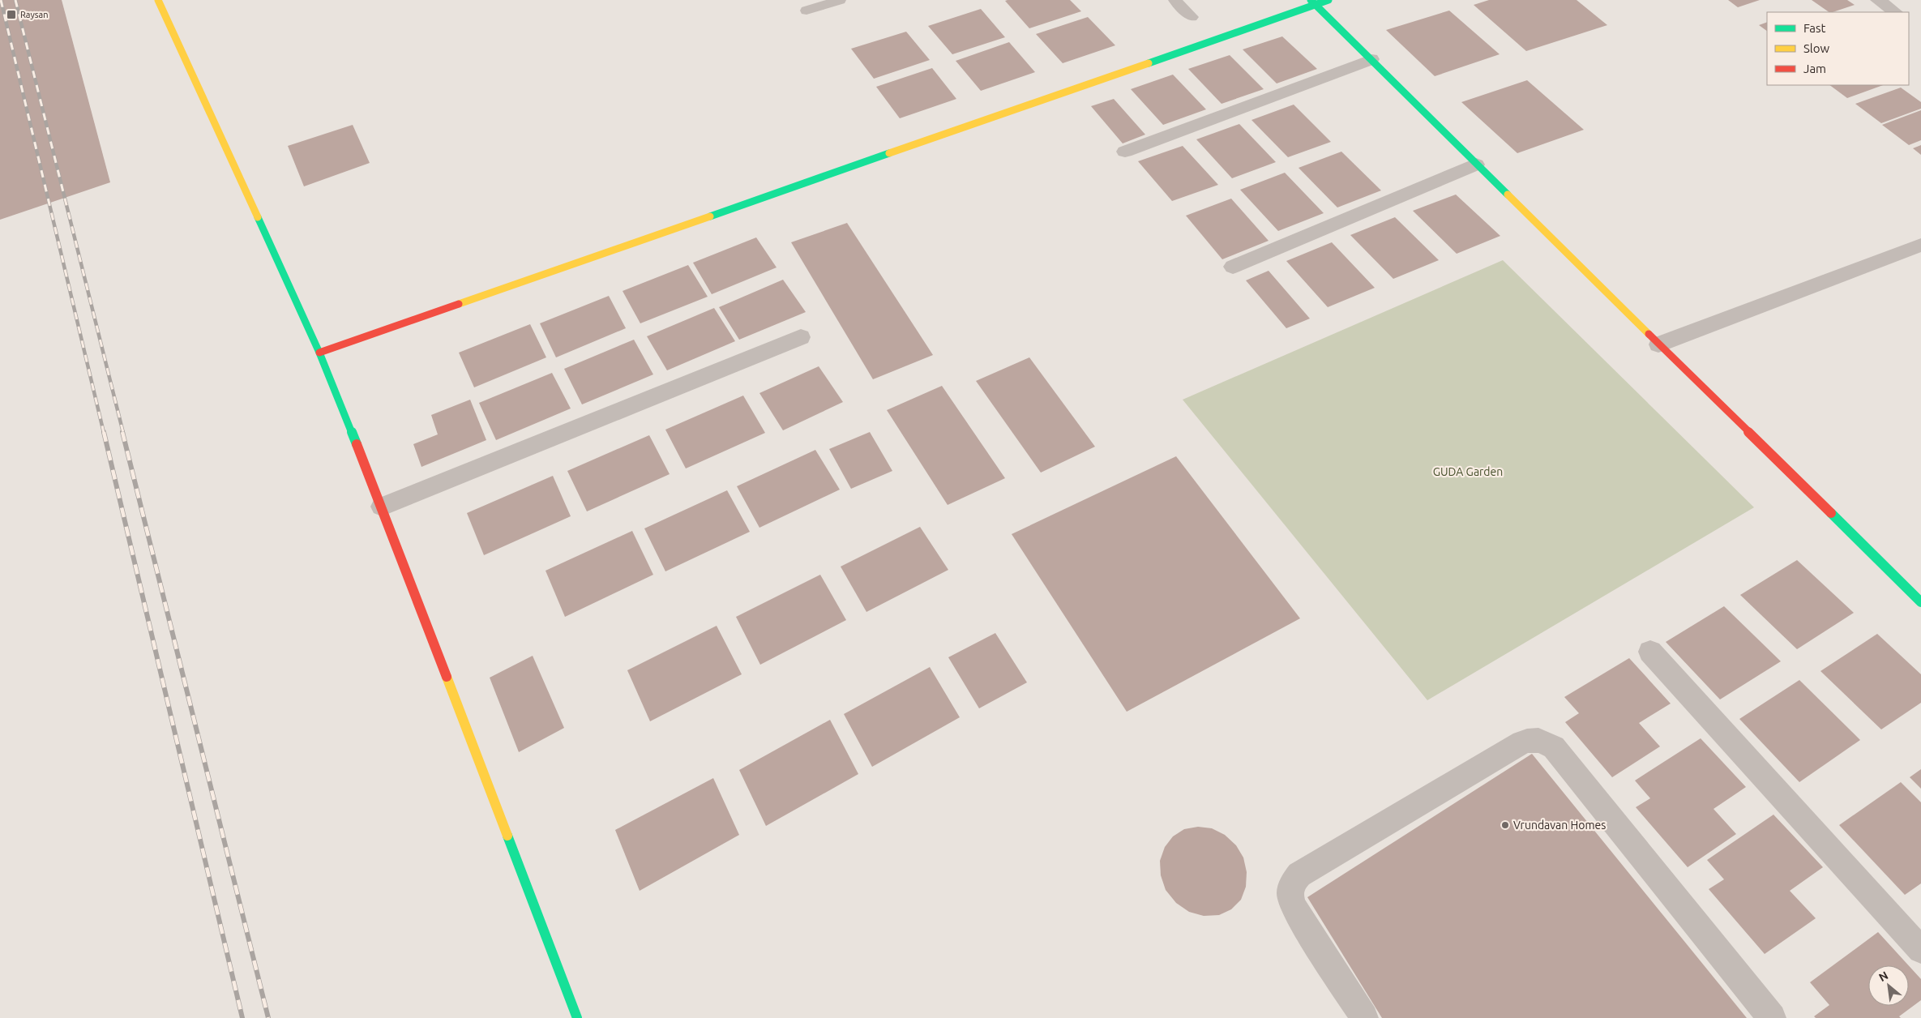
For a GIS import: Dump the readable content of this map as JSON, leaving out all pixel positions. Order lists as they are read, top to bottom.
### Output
{
  "parks": ["GUDA Garden"],
  "places": {
    "transit": ["Raysan"],
    "other": ["Vrundavan Homes"]
  },
  "legend": ["Fast", "Slow", "Jam"],
  "north": "top left"
}
